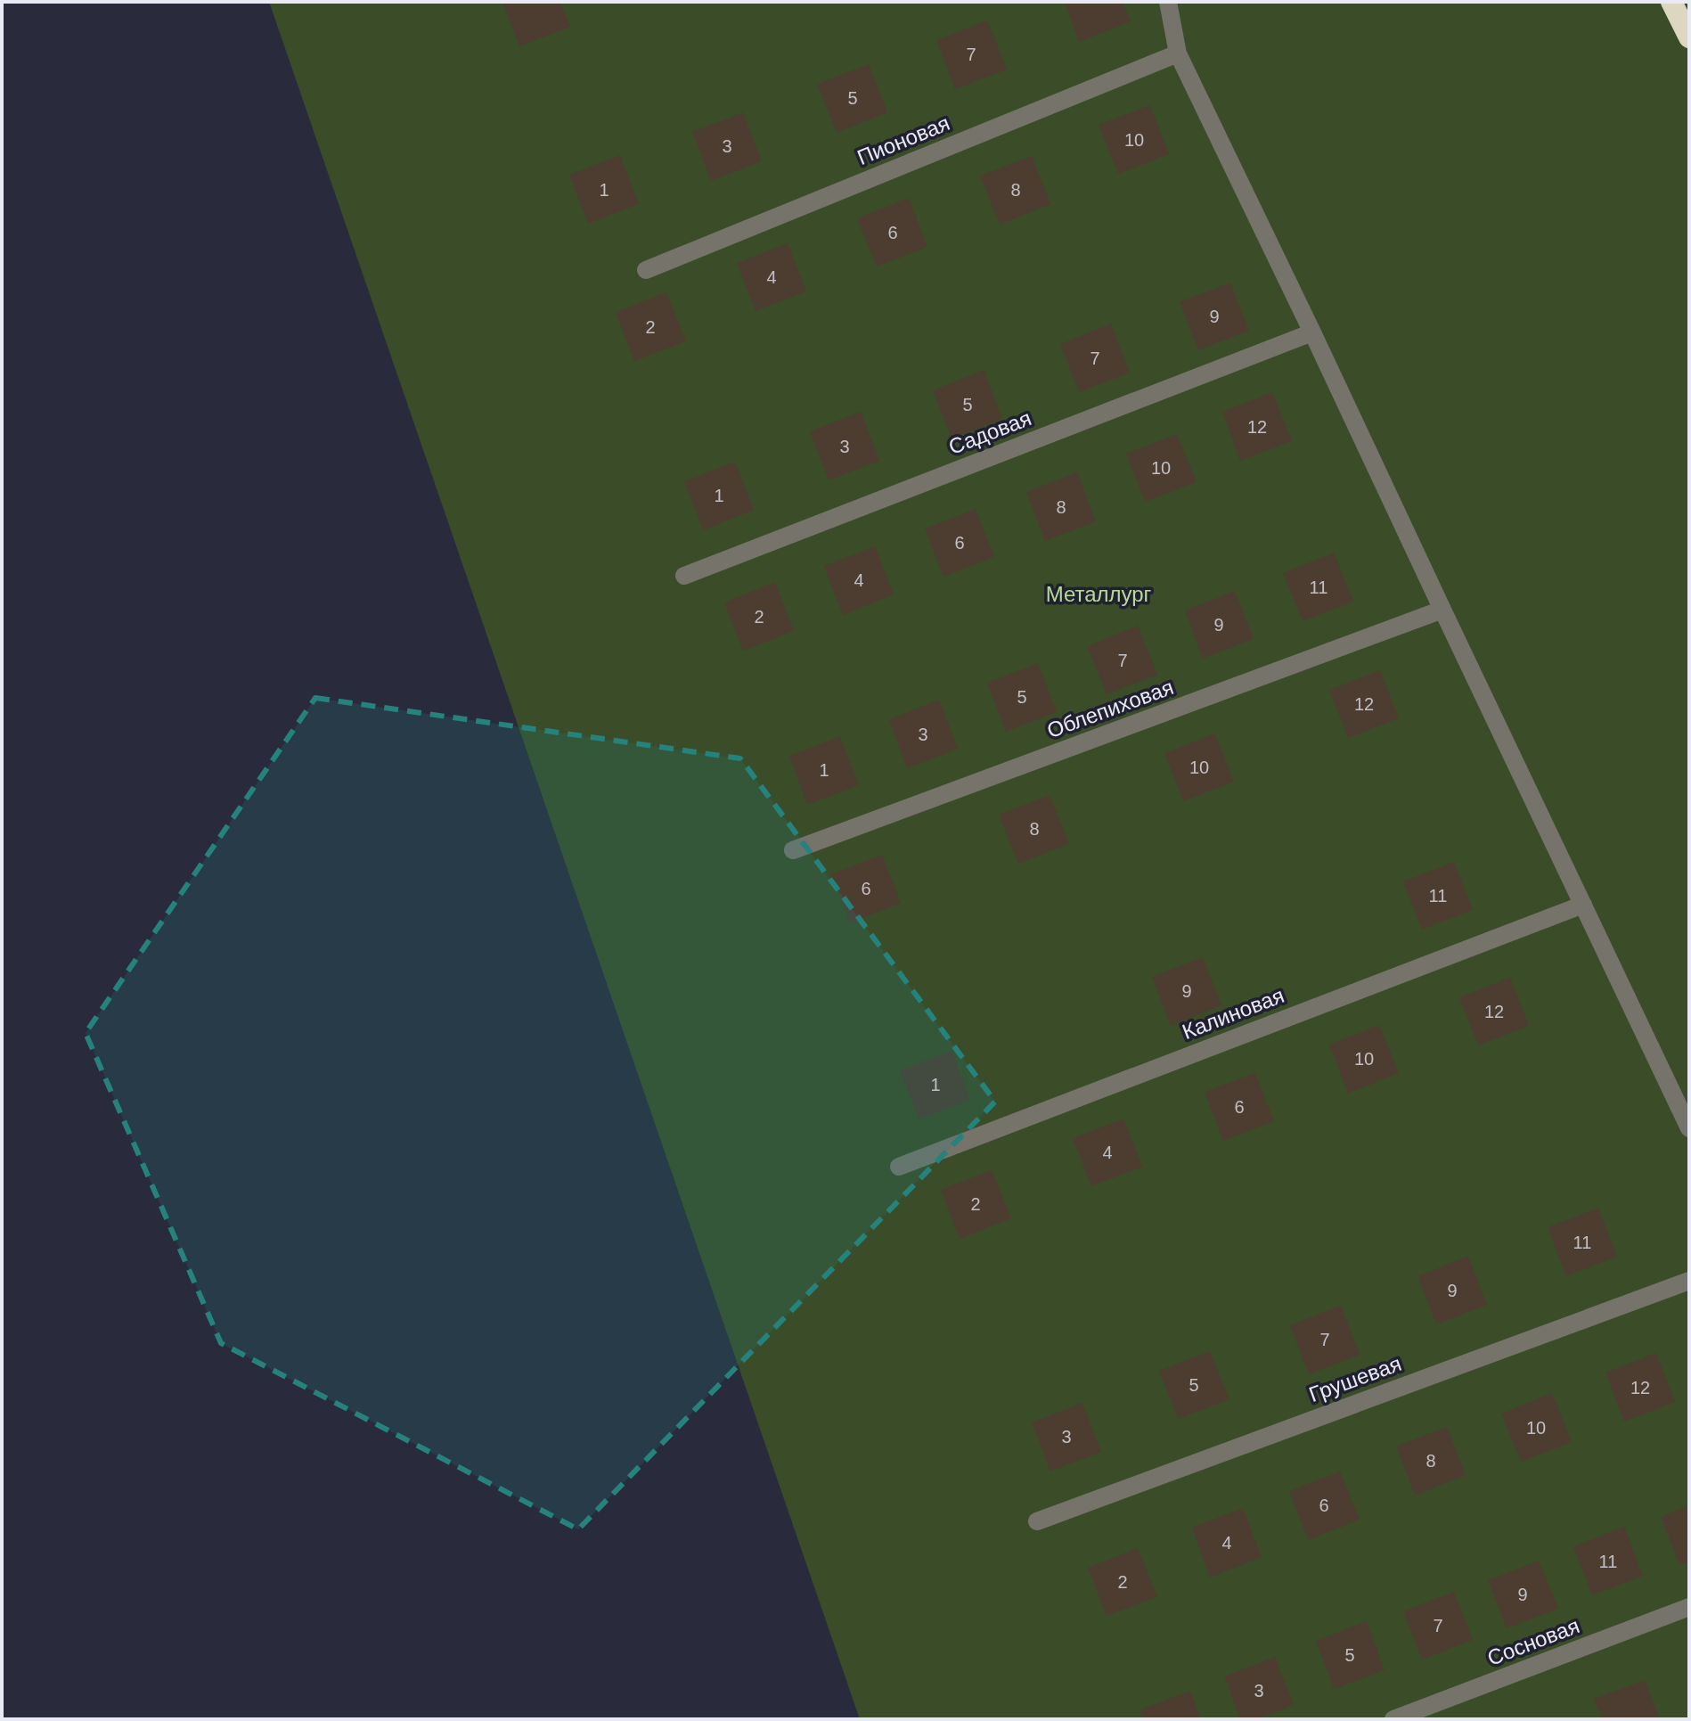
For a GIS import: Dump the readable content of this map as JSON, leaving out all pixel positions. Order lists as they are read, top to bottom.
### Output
{
  "streets": {
    "street": [
      "Пионовая",
      "Садовая",
      "Облепиховая",
      "Калиновая",
      "Грушевая",
      "Сосновая"
    ]
  },
  "parks": ["Металлург"],
  "house_numbers": [
    "7",
    "5",
    "10",
    "3",
    "1",
    "8",
    "6",
    "4",
    "9",
    "2",
    "7",
    "5",
    "12",
    "3",
    "10",
    "1",
    "8",
    "6",
    "4",
    "11",
    "2",
    "9",
    "7",
    "5",
    "12",
    "3",
    "10",
    "1",
    "8",
    "6",
    "11",
    "9",
    "12",
    "10",
    "1",
    "6",
    "4",
    "2",
    "11",
    "9",
    "7",
    "5",
    "12",
    "10",
    "3",
    "8",
    "6",
    "4",
    "11",
    "2",
    "9",
    "7",
    "5",
    "3"
  ]
}
